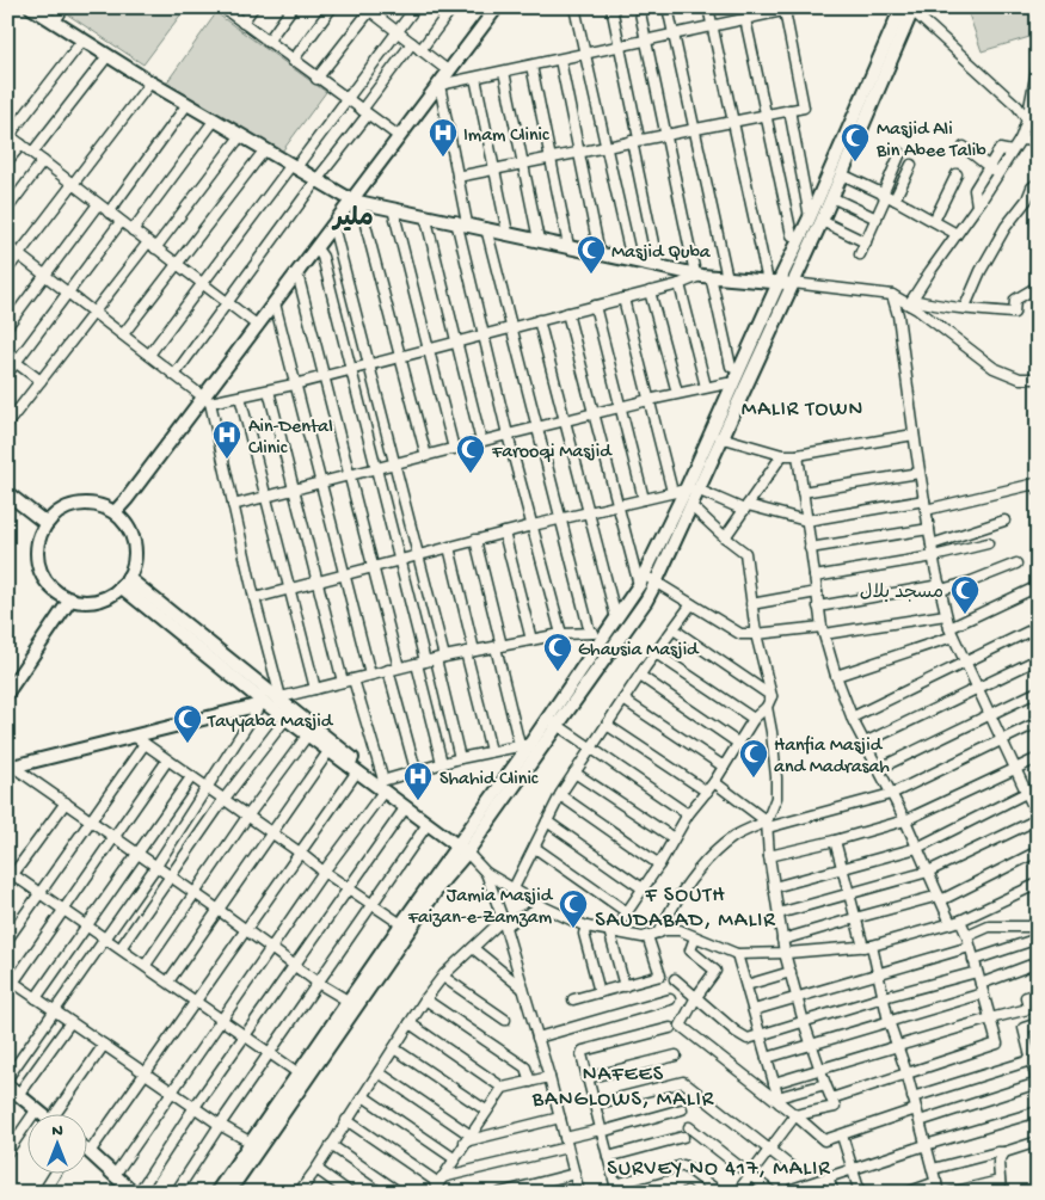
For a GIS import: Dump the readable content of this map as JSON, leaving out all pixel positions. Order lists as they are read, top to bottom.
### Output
{
  "districts": [
    "ملیر",
    "MALIR TOWN",
    "F SOUTH SAUDABAD, MALIR",
    "NAFEES BANGLOWS, MALIR",
    "SURVEY NO 417, MALIR"
  ],
  "places": {
    "hospital": ["Imam Clinic", "Ain-Dental Clinic", "Shahid Clinic"],
    "mosque": [
      "Masjid Ali Bin Abee Talib",
      "Masjid Quba",
      "Farooqi Masjid",
      "مسجد بلال",
      "Ghausia Masjid",
      "Tayyaba Masjid",
      "Hanfia Masjid and Madrasah",
      "Jamia Masjid Faizan-e-Zamzam"
    ]
  },
  "north": "top"
}
